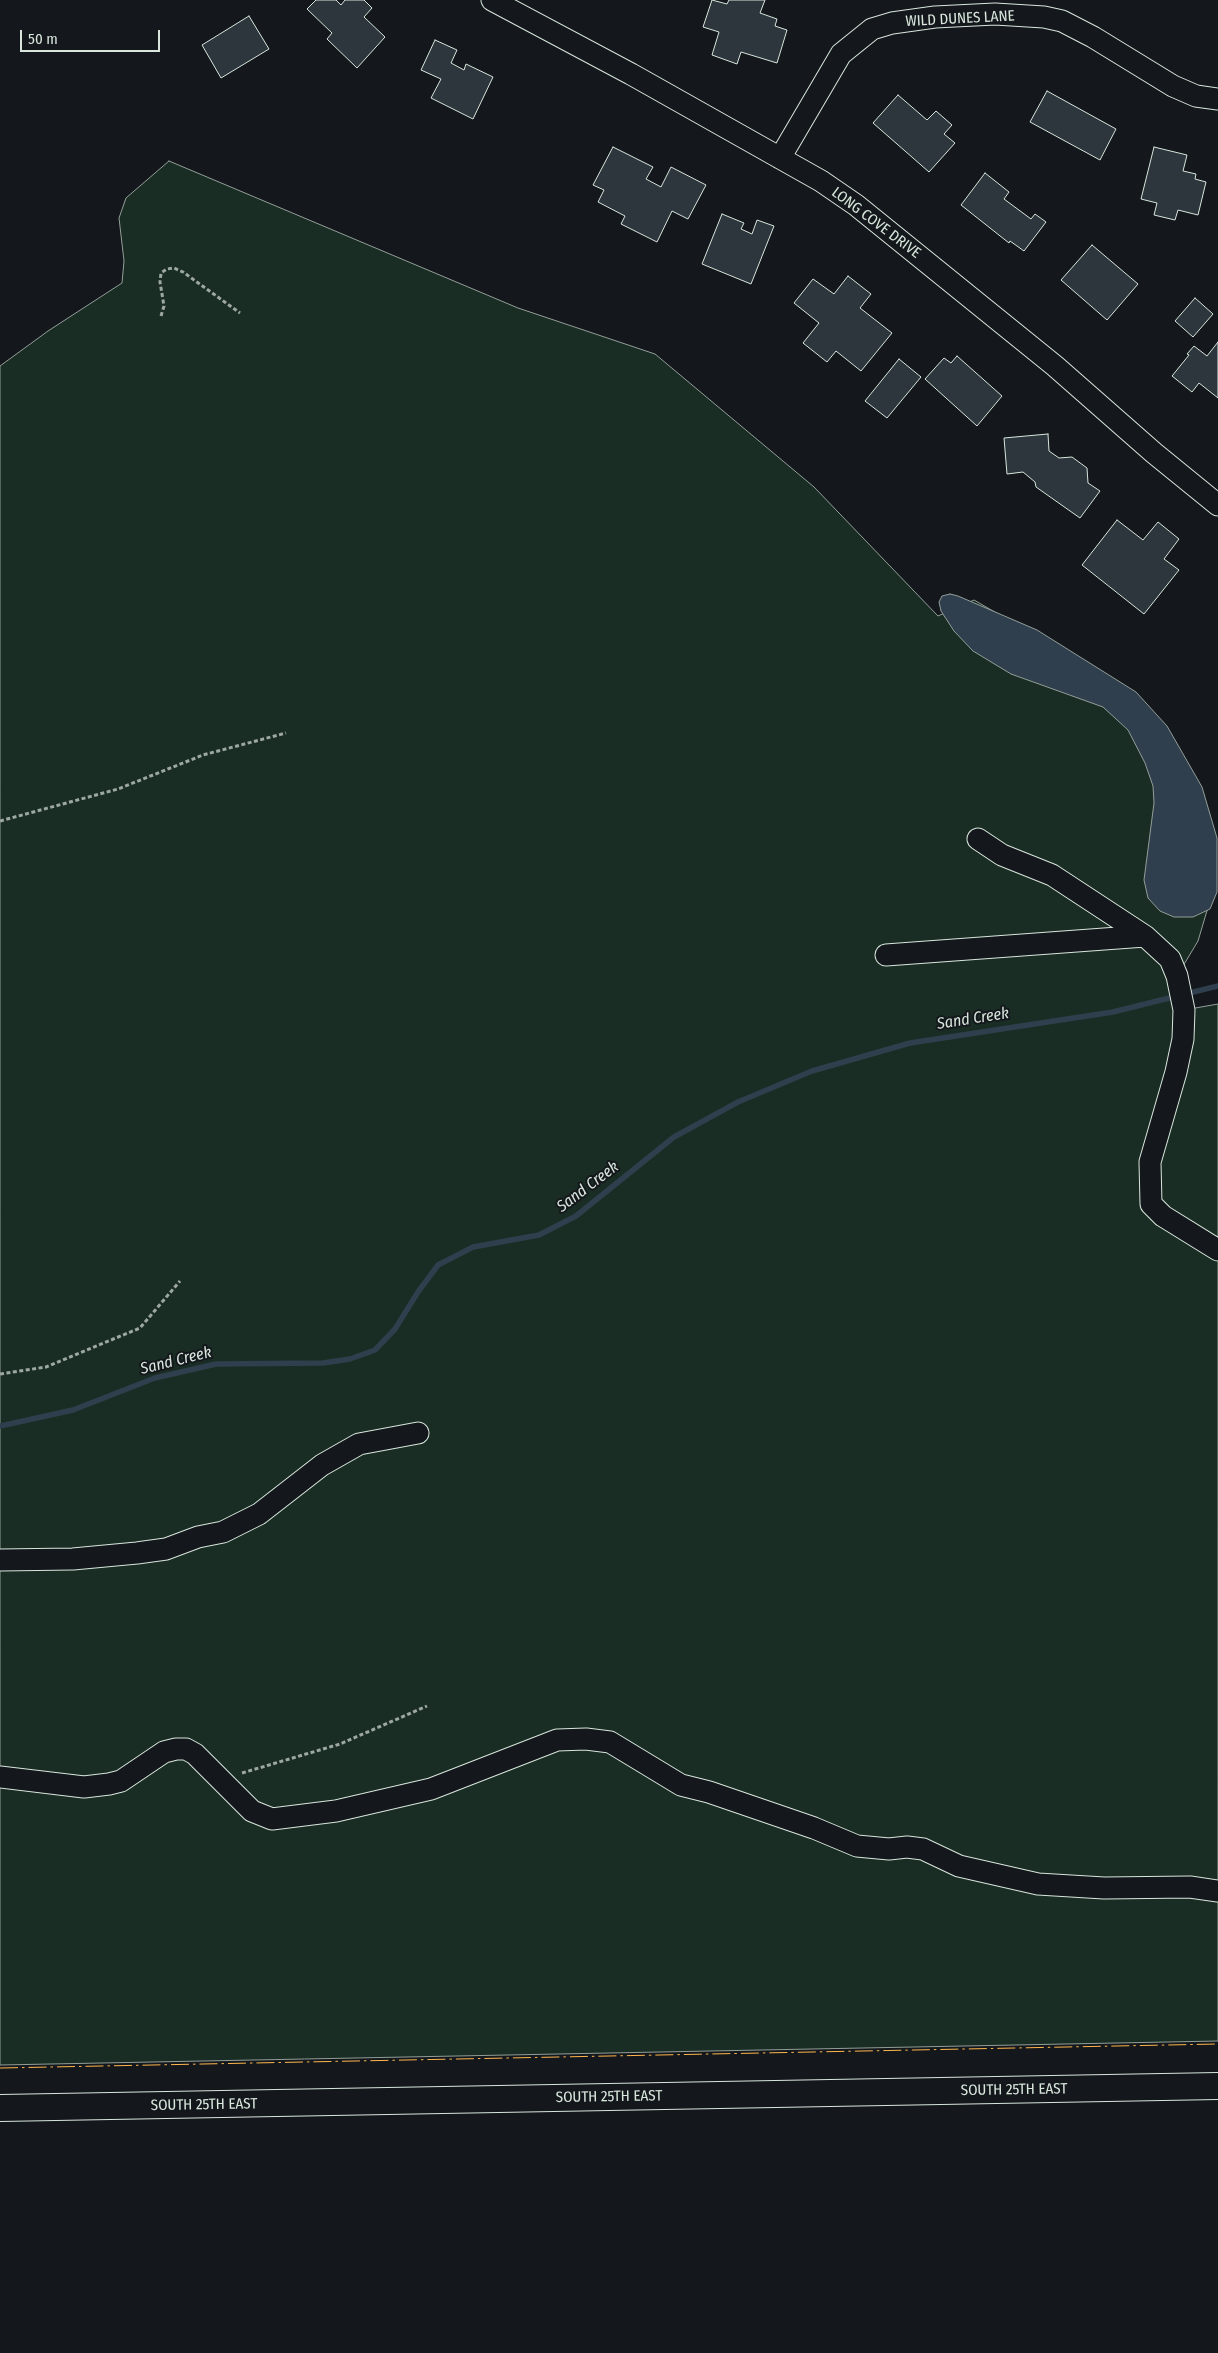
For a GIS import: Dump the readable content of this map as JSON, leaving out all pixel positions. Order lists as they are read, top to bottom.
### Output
{
  "streets": {
    "main road": ["SOUTH 25TH EAST"],
    "street": ["WILD DUNES LANE", "LONG COVE DRIVE"]
  },
  "crossings": [
    ["WILD DUNES LANE", "LONG COVE DRIVE"]
  ],
  "water": ["Sand Creek"],
  "scale_bar": "50 m"
}
